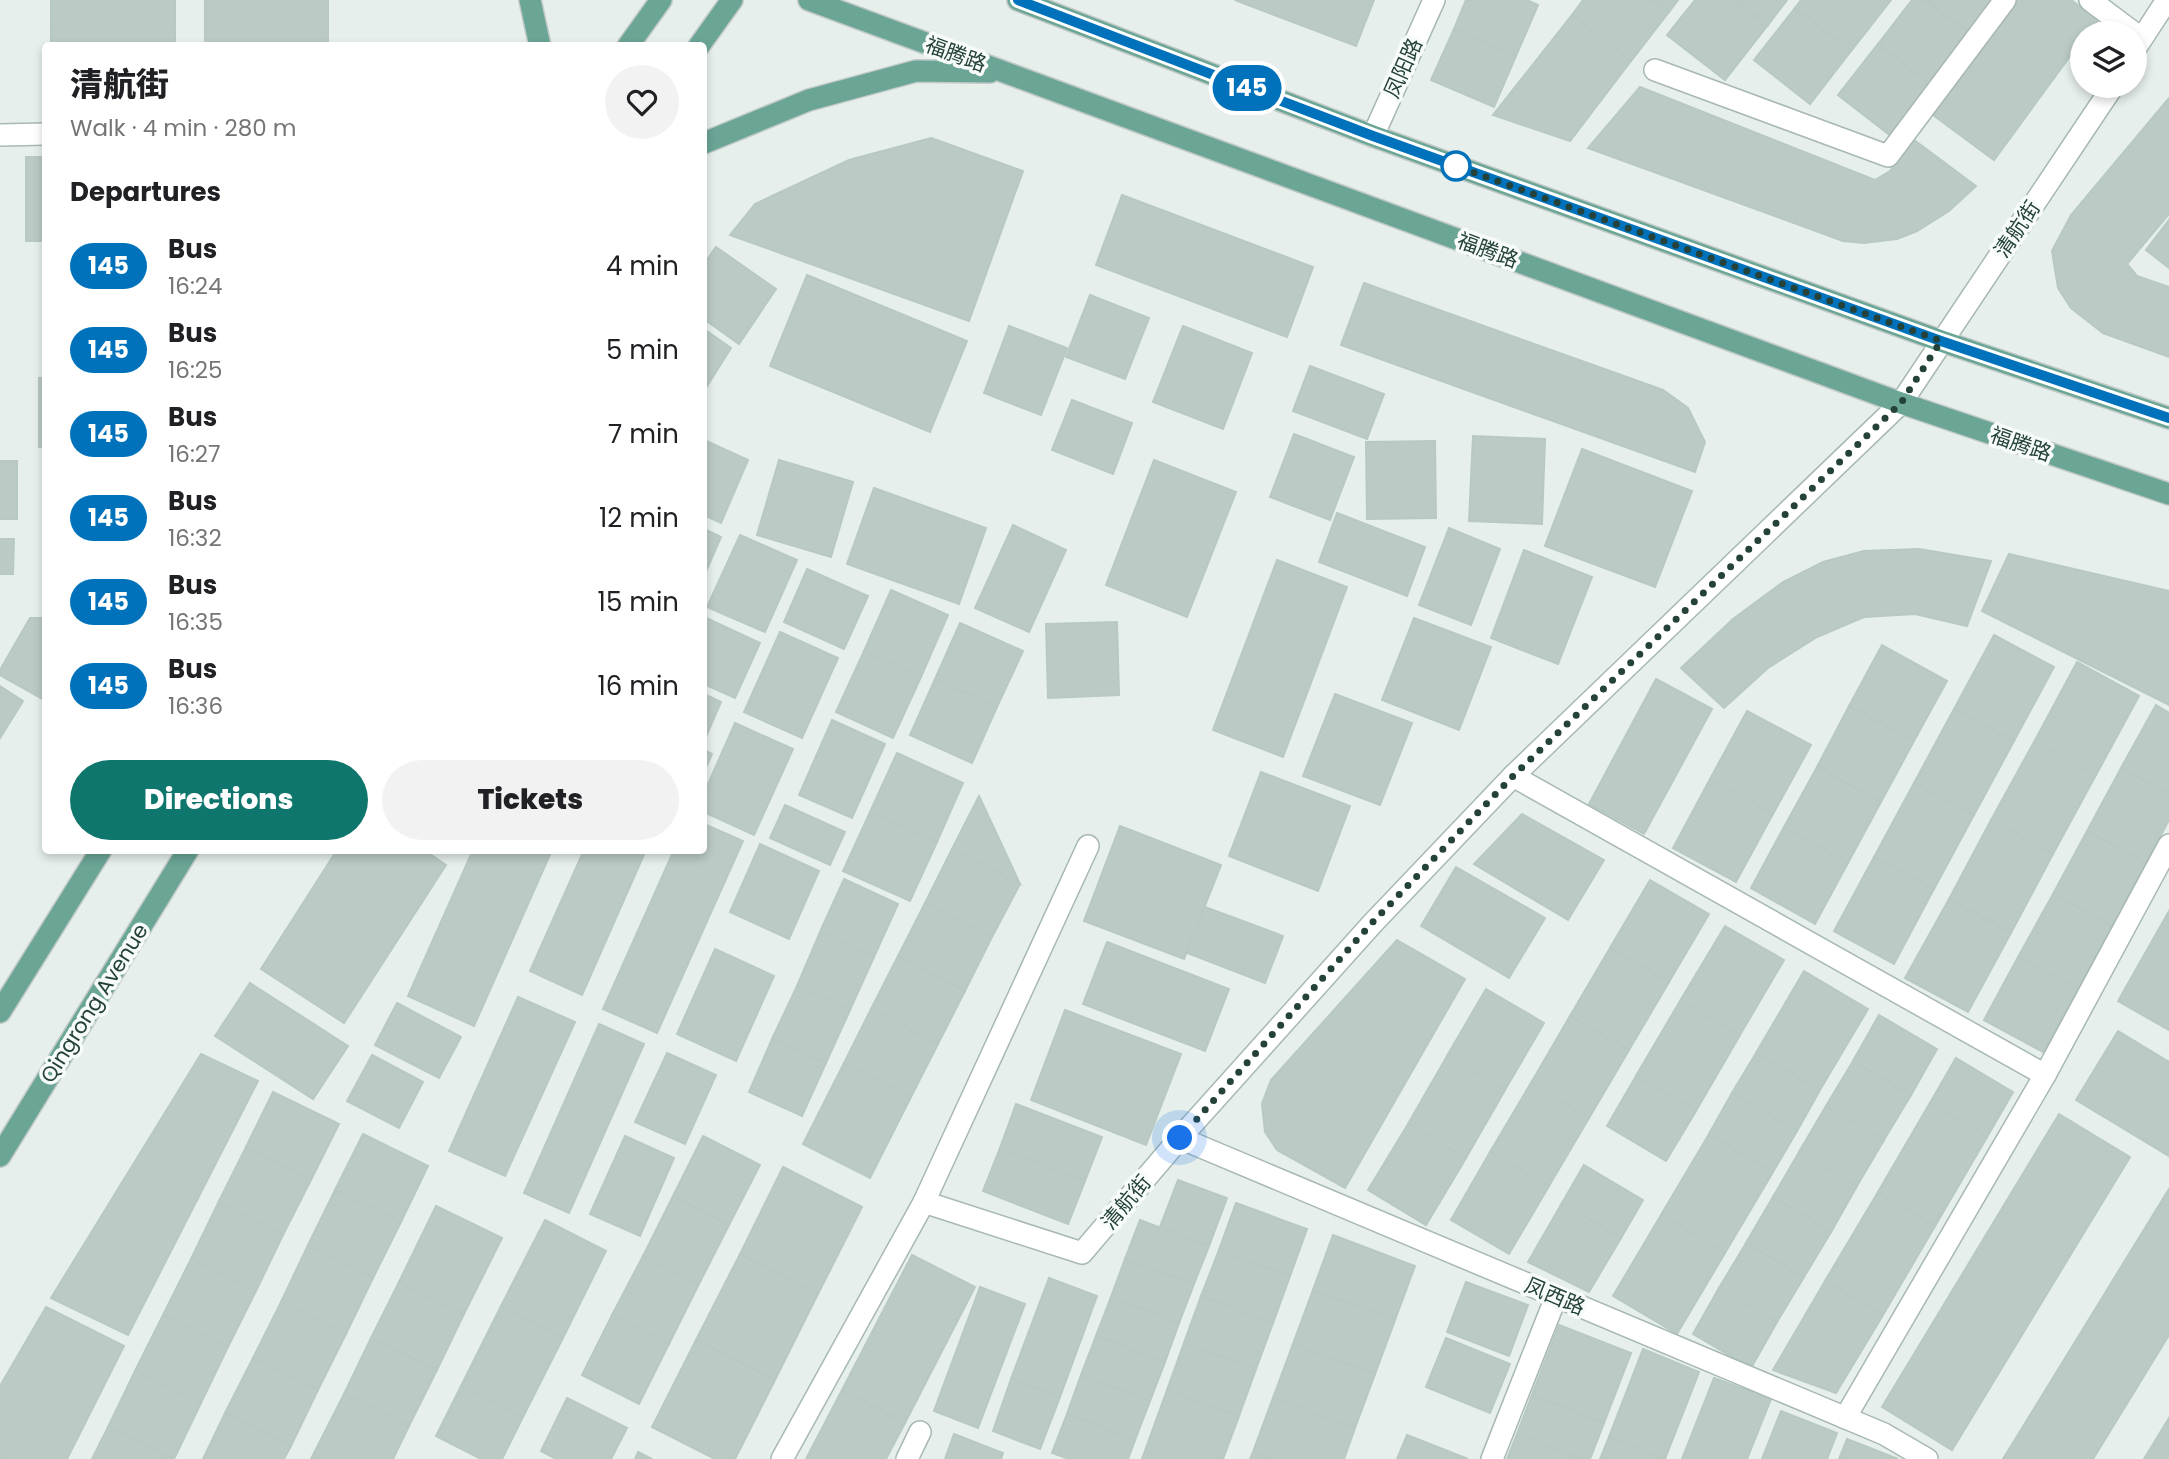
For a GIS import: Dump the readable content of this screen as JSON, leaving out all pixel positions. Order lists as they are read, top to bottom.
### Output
{
  "streets": {
    "main road": ["福腾路", "Qingrong Avenue"],
    "street": ["凤阳路", "清航街", "凤西路"]
  },
  "crossings": [
    ["福腾路", "清航街"],
    ["清航街", "凤西路"]
  ],
  "lines": ["bus line 145"],
  "page": {
    "on_map": "145",
    "heading": [
      ["清航街", "Walk · 4 min · 280 m"],
      "Departures"
    ],
    "list": [
      {
        "mark": "145",
        "name": "Bus",
        "note": "16:24",
        "value": "4 min"
      },
      {
        "mark": "145",
        "name": "Bus",
        "note": "16:25",
        "value": "5 min"
      },
      {
        "mark": "145",
        "name": "Bus",
        "note": "16:27",
        "value": "7 min"
      },
      {
        "mark": "145",
        "name": "Bus",
        "note": "16:32",
        "value": "12 min"
      },
      {
        "mark": "145",
        "name": "Bus",
        "note": "16:35",
        "value": "15 min"
      },
      {
        "mark": "145",
        "name": "Bus",
        "note": "16:36",
        "value": "16 min"
      }
    ],
    "buttons": ["Directions", "Tickets"]
  }
}
